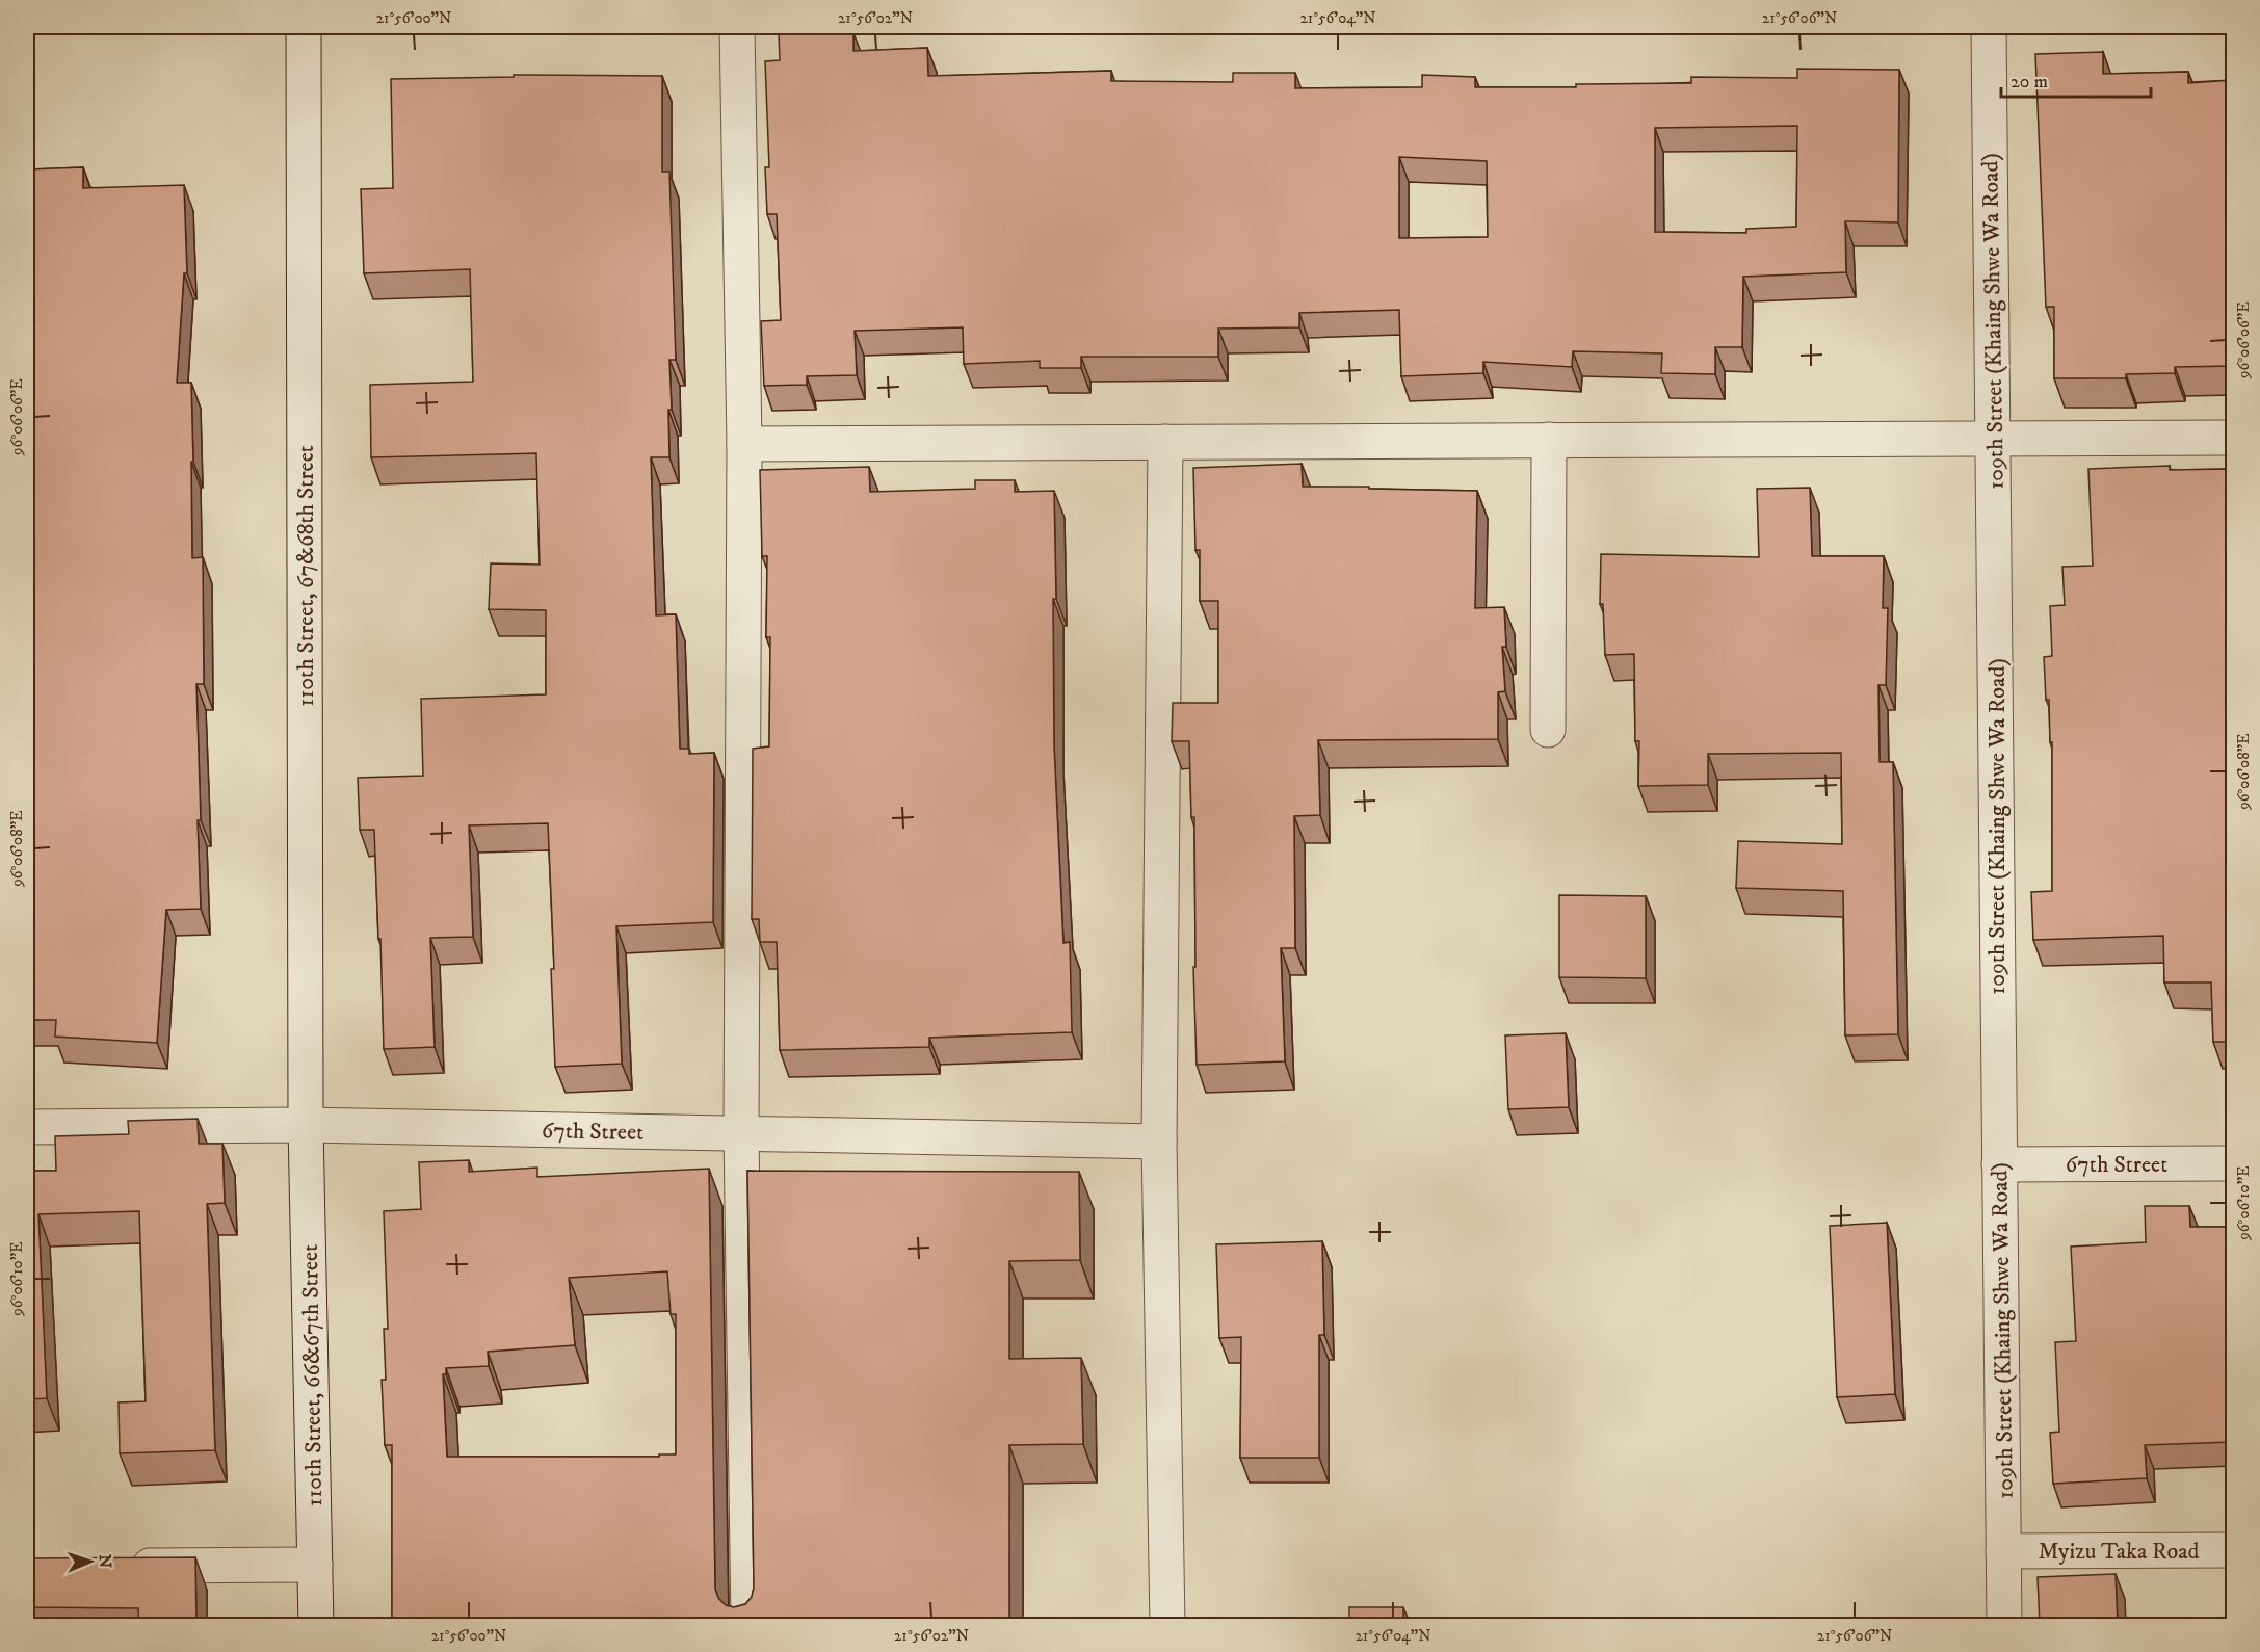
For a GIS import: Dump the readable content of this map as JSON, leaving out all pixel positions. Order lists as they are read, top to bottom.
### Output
{
  "streets": {
    "street": [
      "109th Street (Khaing Shwe Wa Road)",
      "110th Street, 67&68th Street",
      "67th Street",
      "110th Street, 66&67th Street",
      "Myizu Taka Road"
    ]
  },
  "crossings": [
    ["109th Street (Khaing Shwe Wa Road)", "67th Street"],
    ["109th Street (Khaing Shwe Wa Road)", "Myizu Taka Road"],
    ["110th Street, 67&68th Street", "67th Street"],
    ["110th Street, 67&68th Street", "110th Street, 66&67th Street"],
    ["67th Street", "110th Street, 66&67th Street"]
  ],
  "scale_bar": "20 m",
  "north": "right",
  "coordinates": [
    "21°56'00\"N",
    "21°56'02\"N",
    "21°56'04\"N",
    "21°56'06\"N",
    "96°06'06\"E",
    "96°06'08\"E",
    "96°06'10\"E"
  ]
}
